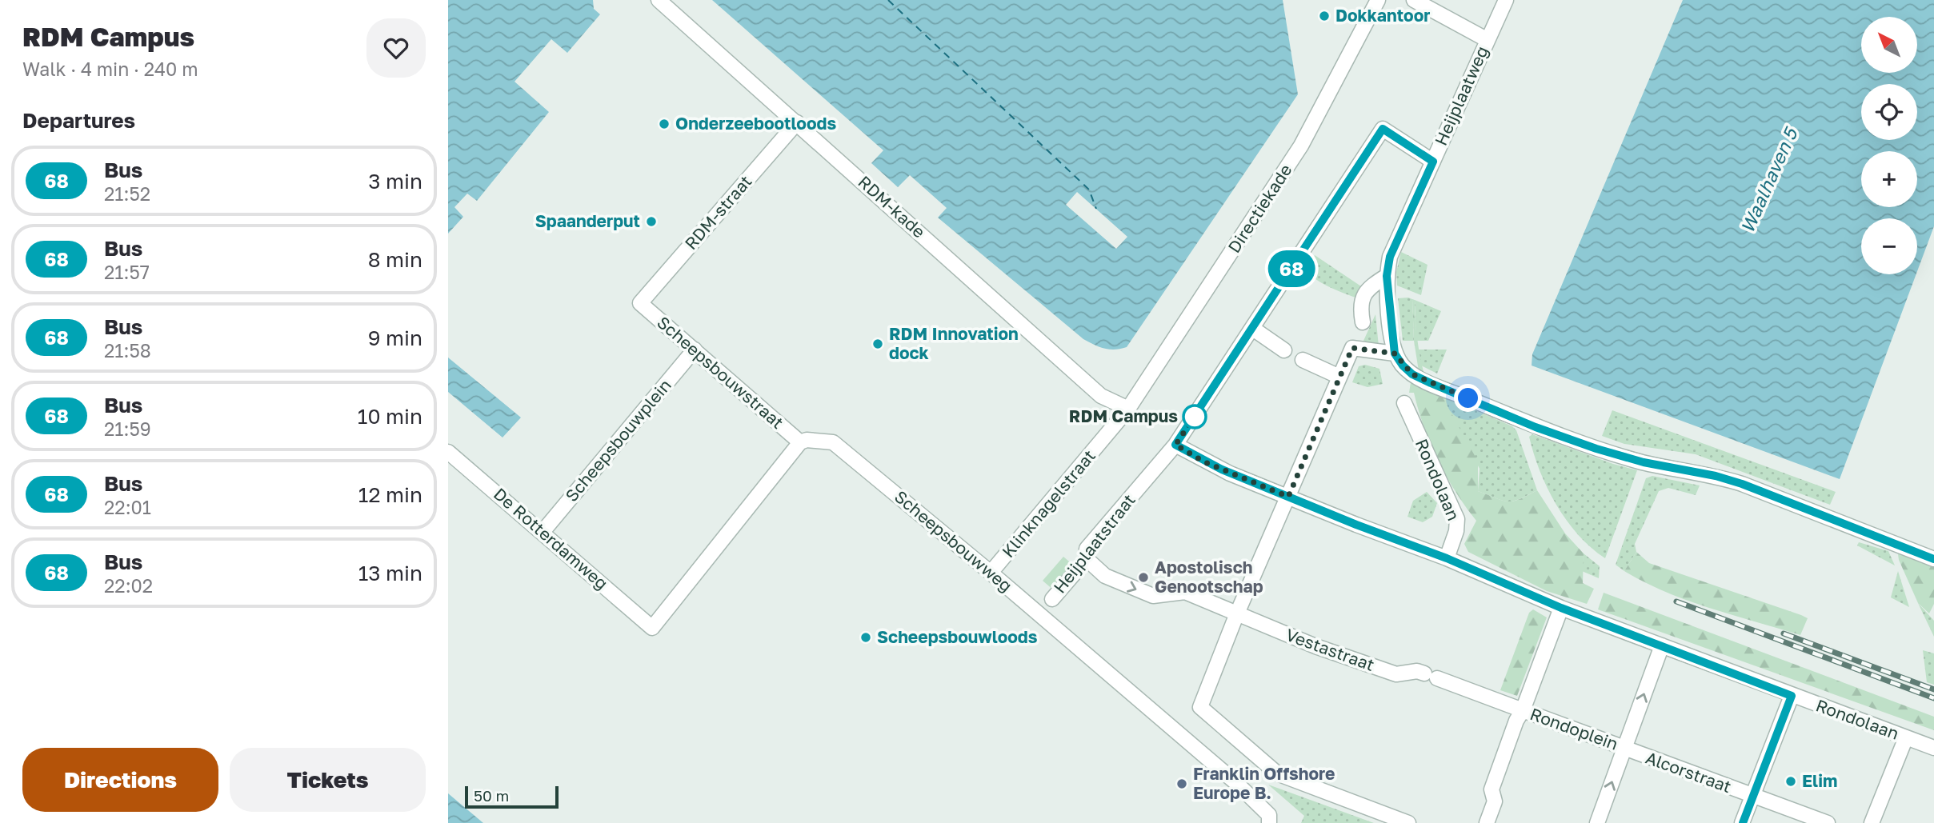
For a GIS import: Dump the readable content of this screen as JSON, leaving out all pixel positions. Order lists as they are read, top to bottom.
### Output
{
  "streets": {
    "street": [
      "Heijplaatweg",
      "RDM-kade",
      "Directiekade",
      "RDM-straat",
      "Scheepsbouwstraat",
      "Scheepsbouwplein",
      "Rondolaan",
      "Klinknagelstraat",
      "De Rotterdamweg",
      "Scheepsbouwweg",
      "Heijplaatstraat",
      "Vestastraat",
      "Rondoplein",
      "Alcorstraat"
    ]
  },
  "crossings": [
    ["Heijplaatweg", "Heijplaatstraat"],
    ["RDM-kade", "Directiekade"],
    ["RDM-kade", "RDM-straat"],
    ["RDM-kade", "Klinknagelstraat"],
    ["Directiekade", "Klinknagelstraat"],
    ["RDM-straat", "Scheepsbouwstraat"],
    ["Scheepsbouwstraat", "Scheepsbouwplein"],
    ["Scheepsbouwstraat", "De Rotterdamweg"],
    ["Scheepsbouwstraat", "Scheepsbouwweg"],
    ["Scheepsbouwplein", "De Rotterdamweg"],
    ["Rondolaan", "Heijplaatstraat"],
    ["Rondolaan", "Rondoplein"],
    ["Klinknagelstraat", "Scheepsbouwweg"],
    ["De Rotterdamweg", "Scheepsbouwweg"],
    ["Heijplaatstraat", "Vestastraat"],
    ["Vestastraat", "Rondoplein"],
    ["Rondoplein", "Alcorstraat"]
  ],
  "water": ["Waalhaven 5"],
  "places": [
    "Dokkantoor",
    "Onderzeebootloods",
    "Spaanderput",
    "RDM Innovation dock",
    "RDM Campus",
    "Apostolisch Genootschap",
    "Scheepsbouwloods",
    "Elim",
    "Franklin Offshore Europe B."
  ],
  "lines": ["bus line 68"],
  "scale_bar": "50 m",
  "north": "top left",
  "page": {
    "heading": [
      ["RDM Campus", "Walk · 4 min · 240 m"],
      "Departures"
    ],
    "on_map": "68",
    "map_buttons": ["+", "−"],
    "list": [
      {
        "mark": "68",
        "name": "Bus",
        "note": "21:52",
        "value": "3 min"
      },
      {
        "mark": "68",
        "name": "Bus",
        "note": "21:57",
        "value": "8 min"
      },
      {
        "mark": "68",
        "name": "Bus",
        "note": "21:58",
        "value": "9 min"
      },
      {
        "mark": "68",
        "name": "Bus",
        "note": "21:59",
        "value": "10 min"
      },
      {
        "mark": "68",
        "name": "Bus",
        "note": "22:01",
        "value": "12 min"
      },
      {
        "mark": "68",
        "name": "Bus",
        "note": "22:02",
        "value": "13 min"
      }
    ],
    "buttons": ["Directions", "Tickets"],
    "scale": "50 m"
  }
}
